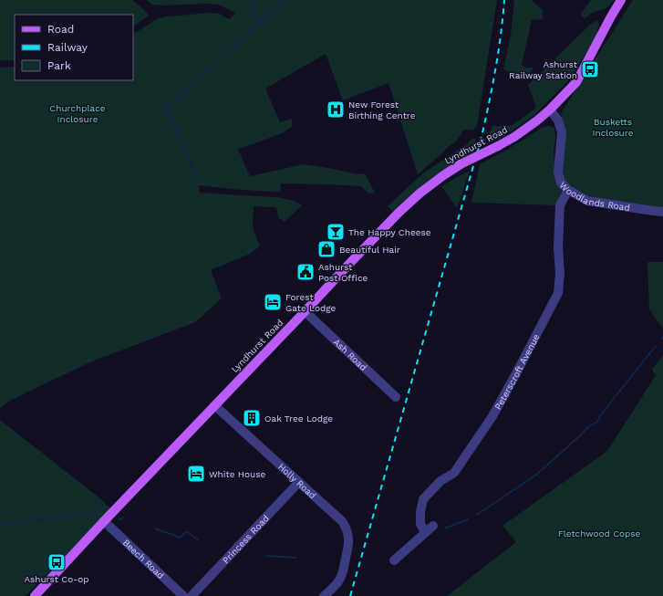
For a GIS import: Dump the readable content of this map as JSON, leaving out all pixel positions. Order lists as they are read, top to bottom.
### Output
{
  "streets": {
    "main road": ["Lyndhurst Road"],
    "street": [
      "Woodlands Road",
      "Ash Road",
      "Peterscroft Avenue",
      "Holly Road",
      "Princess Road",
      "Beech Road"
    ]
  },
  "crossings": [
    ["Lyndhurst Road", "Woodlands Road"],
    ["Lyndhurst Road", "Ash Road"],
    ["Lyndhurst Road", "Holly Road"],
    ["Lyndhurst Road", "Beech Road"],
    ["Woodlands Road", "Peterscroft Avenue"],
    ["Holly Road", "Princess Road"]
  ],
  "parks": ["Churchplace Inclosure", "Busketts Inclosure", "Fletchwood Copse"],
  "places": {
    "bus stop": ["Ashurst Railway Station", "Ashurst Co-op"],
    "hospital": ["New Forest Birthing Centre"],
    "bar": ["The Happy Cheese"],
    "shop": ["Beautiful Hair"],
    "public building": ["Ashurst Post Office"],
    "hotel": ["Forest Gate Lodge", "White House"],
    "building": ["Oak Tree Lodge"]
  },
  "legend": ["Road", "Railway", "Park"]
}
